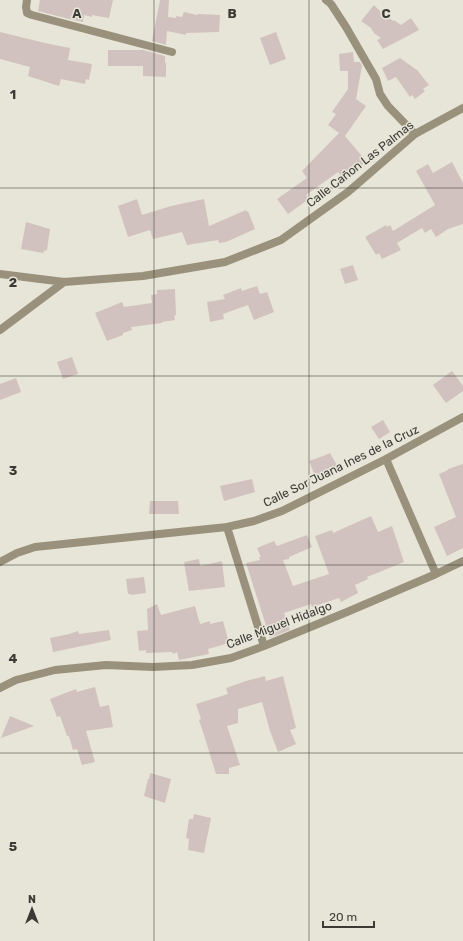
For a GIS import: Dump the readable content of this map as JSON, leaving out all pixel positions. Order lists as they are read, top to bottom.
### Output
{
  "streets": {
    "street": ["Calle Cañon Las Palmas", "Calle Sor Juana Ines de la Cruz", "Calle Miguel Hidalgo"]
  },
  "scale_bar": "20 m",
  "north": "top",
  "grid": {
    "columns": ["A", "B", "C"],
    "rows": [
      "1",
      "2",
      "3",
      "4",
      "5"
    ]
  }
}
